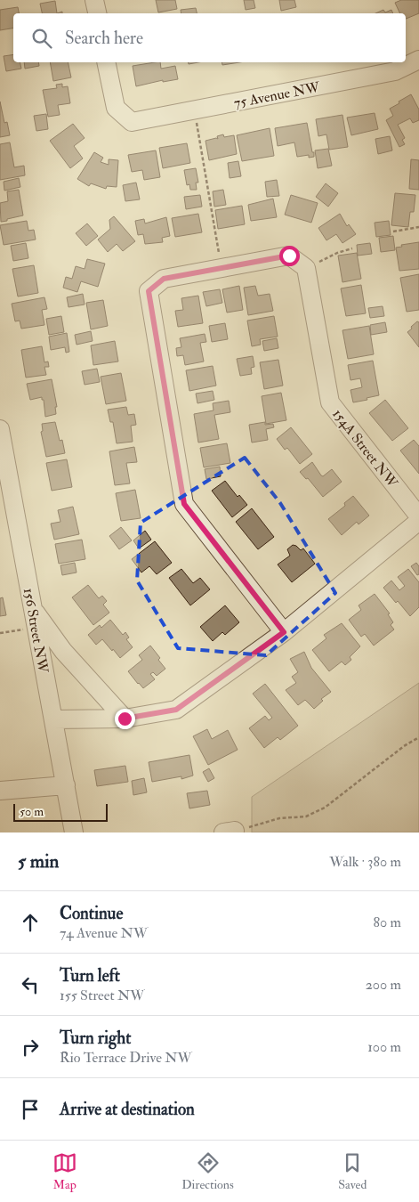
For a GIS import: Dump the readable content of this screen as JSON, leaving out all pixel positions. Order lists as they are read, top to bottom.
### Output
{
  "streets": {
    "street": ["75 Avenue NW", "154A Street NW", "156 Street NW"]
  },
  "scale_bar": "50 m",
  "page": {
    "search": "Search here",
    "scale": "50 m",
    "heading": ["5 min", "Walk · 380 m"],
    "list": [
      ["Continue", "74 Avenue NW", "80 m"],
      ["Turn left", "155 Street NW", "200 m"],
      ["Turn right", "Rio Terrace Drive NW", "100 m"],
      "Arrive at destination"
    ],
    "nav": ["Map", "Directions", "Saved"]
  }
}
